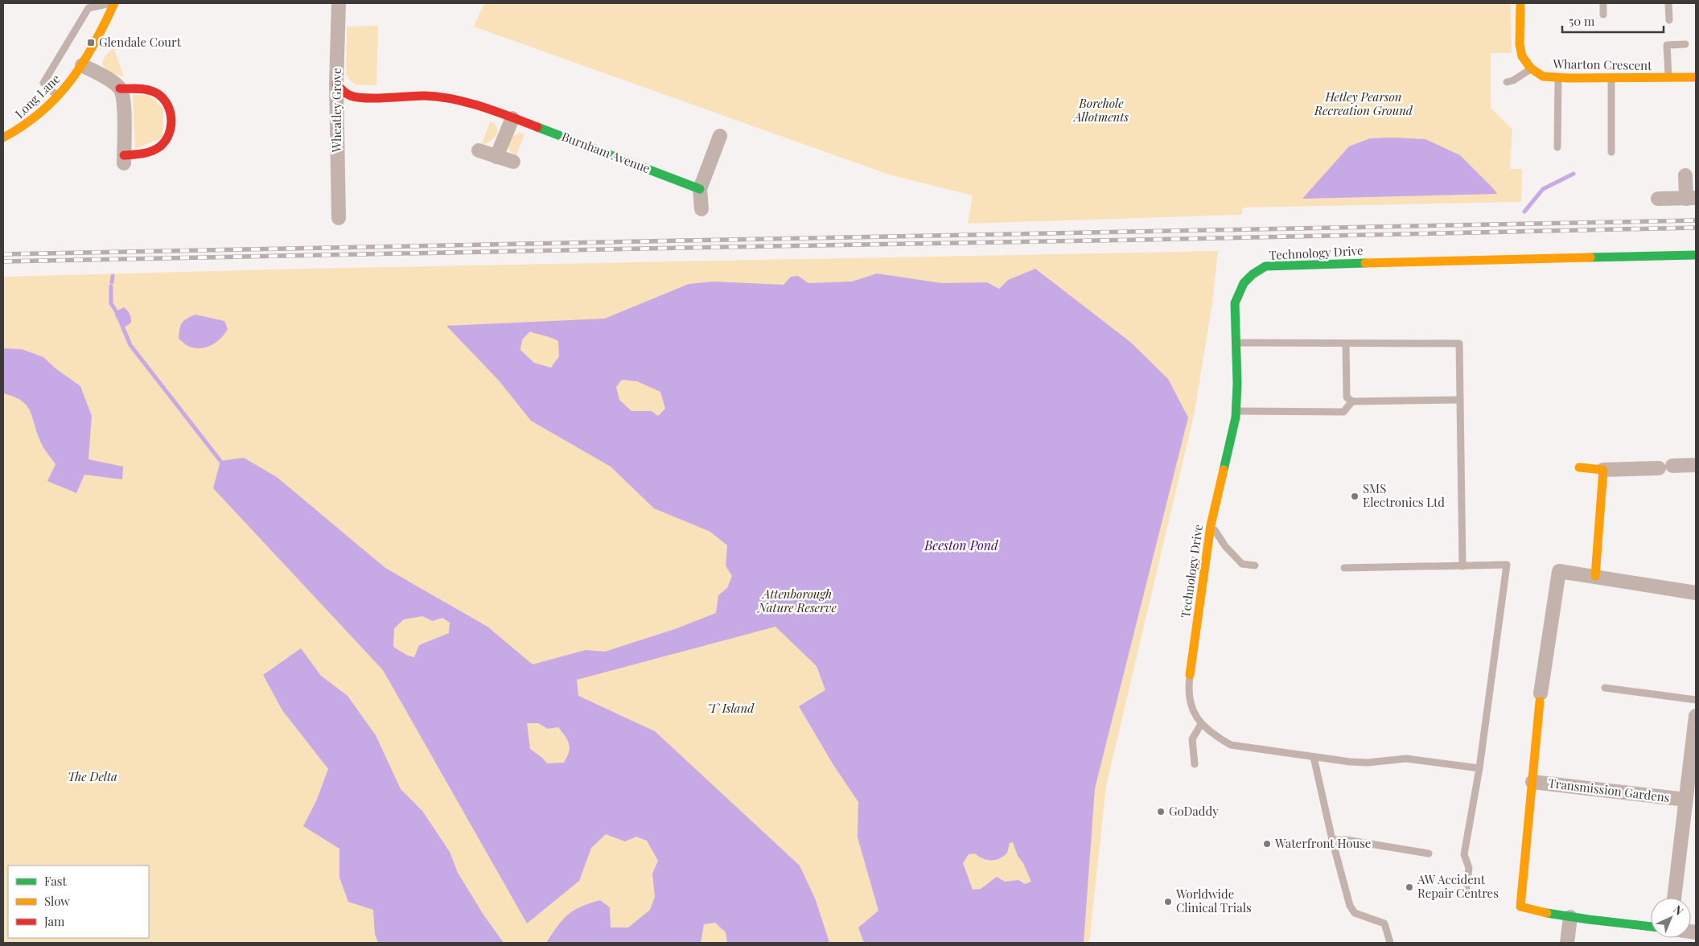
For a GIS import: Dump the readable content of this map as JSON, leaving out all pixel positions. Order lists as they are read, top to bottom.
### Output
{
  "streets": {
    "street": [
      "Wharton Crescent",
      "Long Lane",
      "Wheatley Grove",
      "Burnham Avenue",
      "Technology Drive",
      "Transmission Gardens"
    ]
  },
  "crossings": [
    ["Wheatley Grove", "Burnham Avenue"]
  ],
  "water": ["Beeston Pond"],
  "parks": [
    "Hetley Pearson Recreation Ground",
    "Borehole Allotments",
    "Attenborough Nature Reserve",
    "'T' Island",
    "The Delta"
  ],
  "places": {
    "transit": ["Glendale Court"],
    "other": [
      "SMS Electronics Ltd",
      "GoDaddy",
      "Waterfront House",
      "AW Accident Repair Centres",
      "Worldwide Clinical Trials"
    ]
  },
  "legend": ["Fast", "Slow", "Jam"],
  "scale_bar": "50 m",
  "north": "top right"
}
